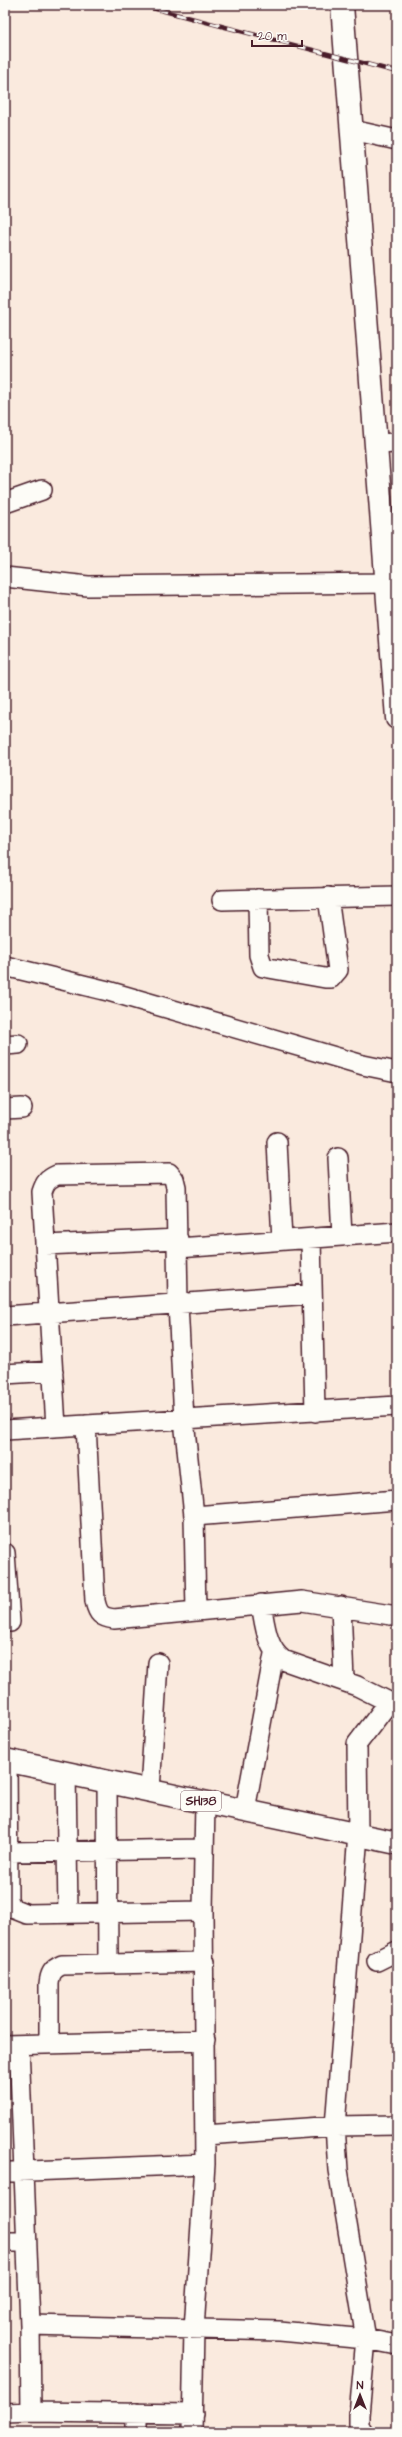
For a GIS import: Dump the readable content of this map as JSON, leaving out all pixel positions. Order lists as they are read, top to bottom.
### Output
{
  "streets": {
    "street": ["SH138"]
  },
  "scale_bar": "20 m",
  "north": "top"
}
